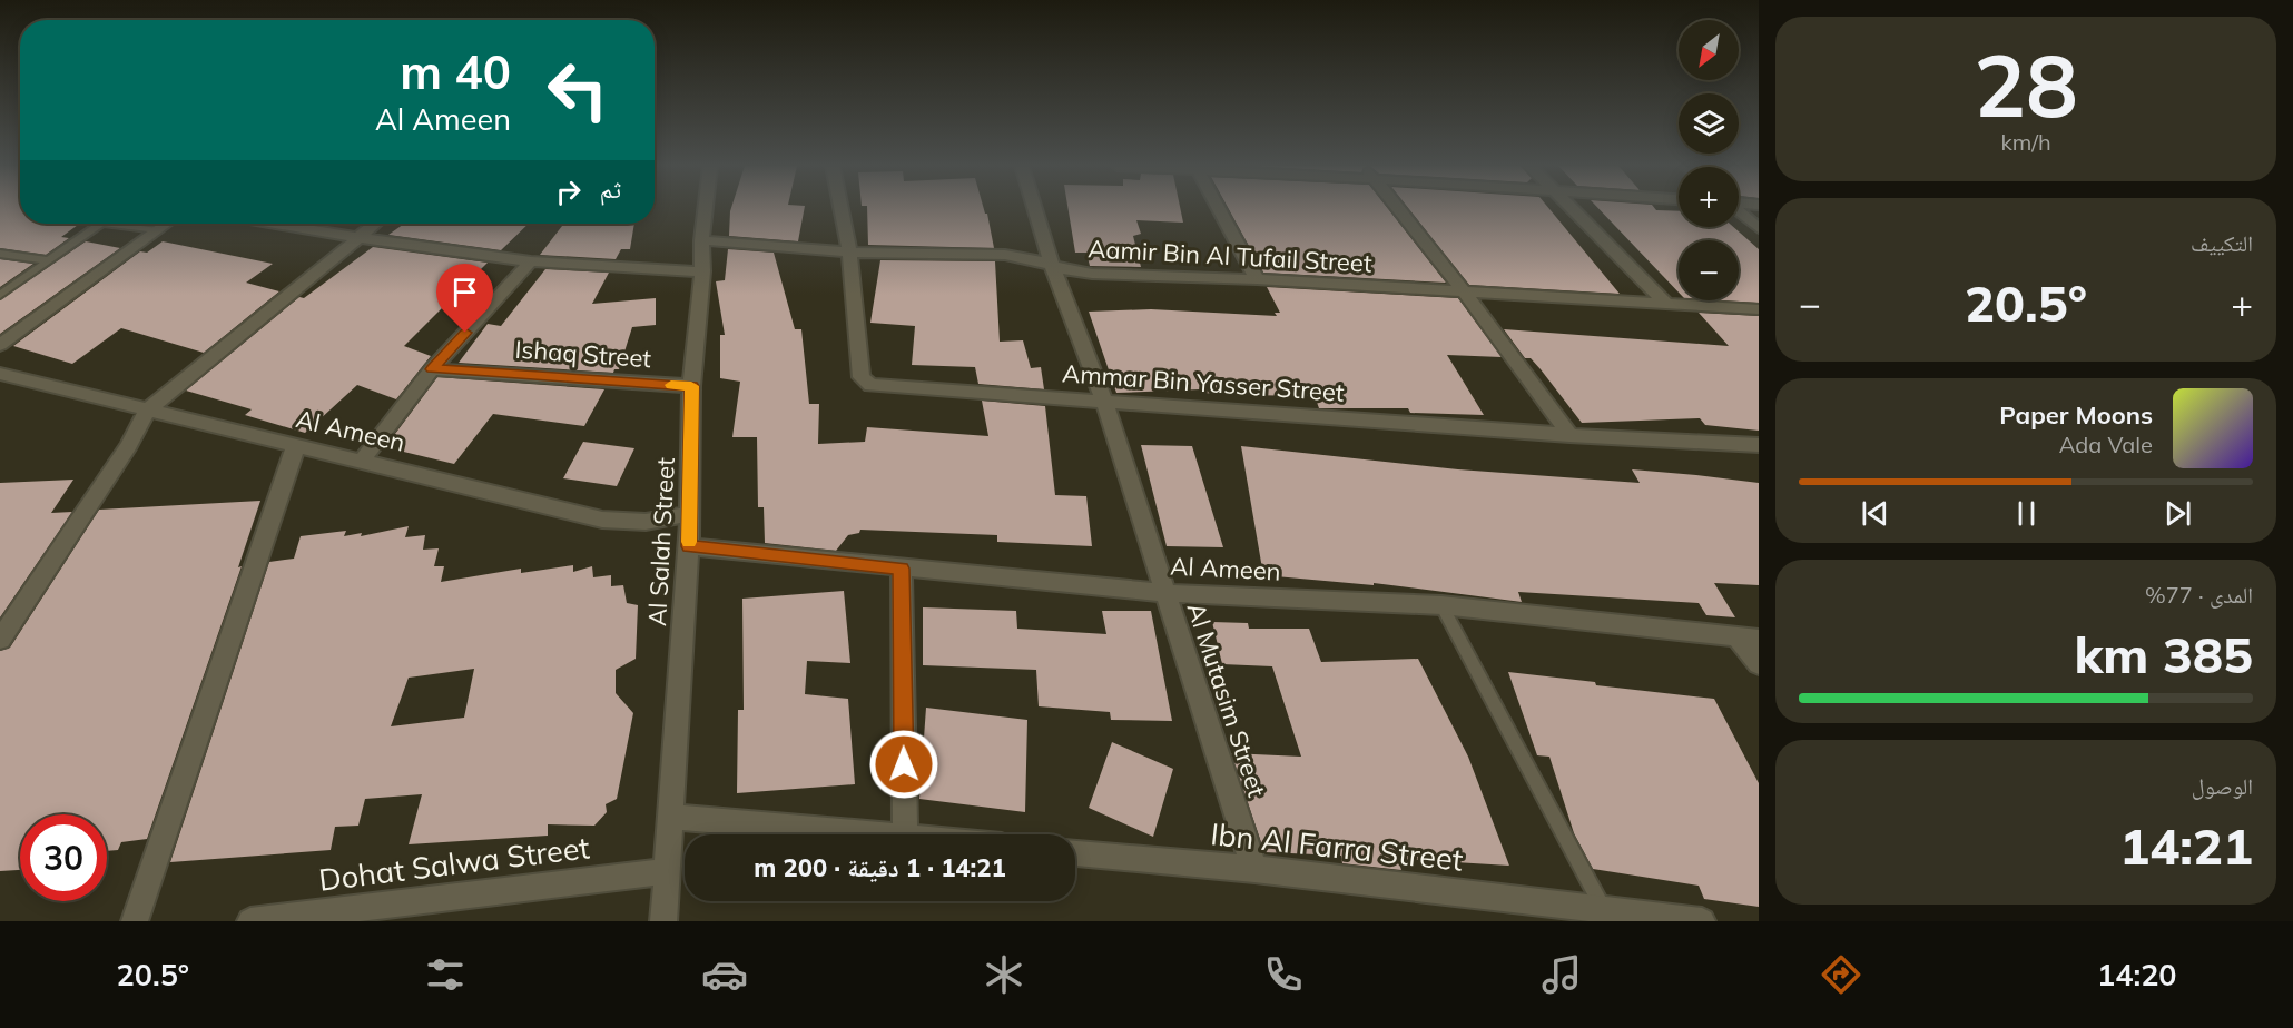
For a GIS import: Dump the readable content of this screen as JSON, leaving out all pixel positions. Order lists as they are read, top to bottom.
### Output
{
  "streets": {
    "street": [
      "Aamir Bin Al Tufail Street",
      "Ishaq Street",
      "Ammar Bin Yasser Street",
      "Al Ameen",
      "Al Salah Street",
      "Al Mutasim Street",
      "Ibn Al Farra Street",
      "Dohat Salwa Street"
    ]
  },
  "crossings": [
    ["Aamir Bin Al Tufail Street", "Ammar Bin Yasser Street"],
    ["Aamir Bin Al Tufail Street", "Al Salah Street"],
    ["Aamir Bin Al Tufail Street", "Al Mutasim Street"],
    ["Ishaq Street", "Al Salah Street"],
    ["Ammar Bin Yasser Street", "Al Mutasim Street"],
    ["Al Ameen", "Al Salah Street"],
    ["Al Ameen", "Al Mutasim Street"],
    ["Al Salah Street", "Dohat Salwa Street"],
    ["Al Mutasim Street", "Ibn Al Farra Street"]
  ],
  "north": "bottom left",
  "page": {
    "tile": [
      ["28", "km/h"],
      "التكييف",
      ["المدى · 77%", "385 km"],
      ["الوصول", "14:21"]
    ],
    "map_buttons": ["+", "−"],
    "turn": ["40 m", "Al Ameen"],
    "then": "ثم",
    "heat": ["−", "20.5°", "+"],
    "song": ["Paper Moons", "Ada Vale"],
    "limit": "30",
    "trip": "14:21 · 1 دقيقة · 200 m",
    "tabs": ["14:20", "20.5°"]
  }
}
